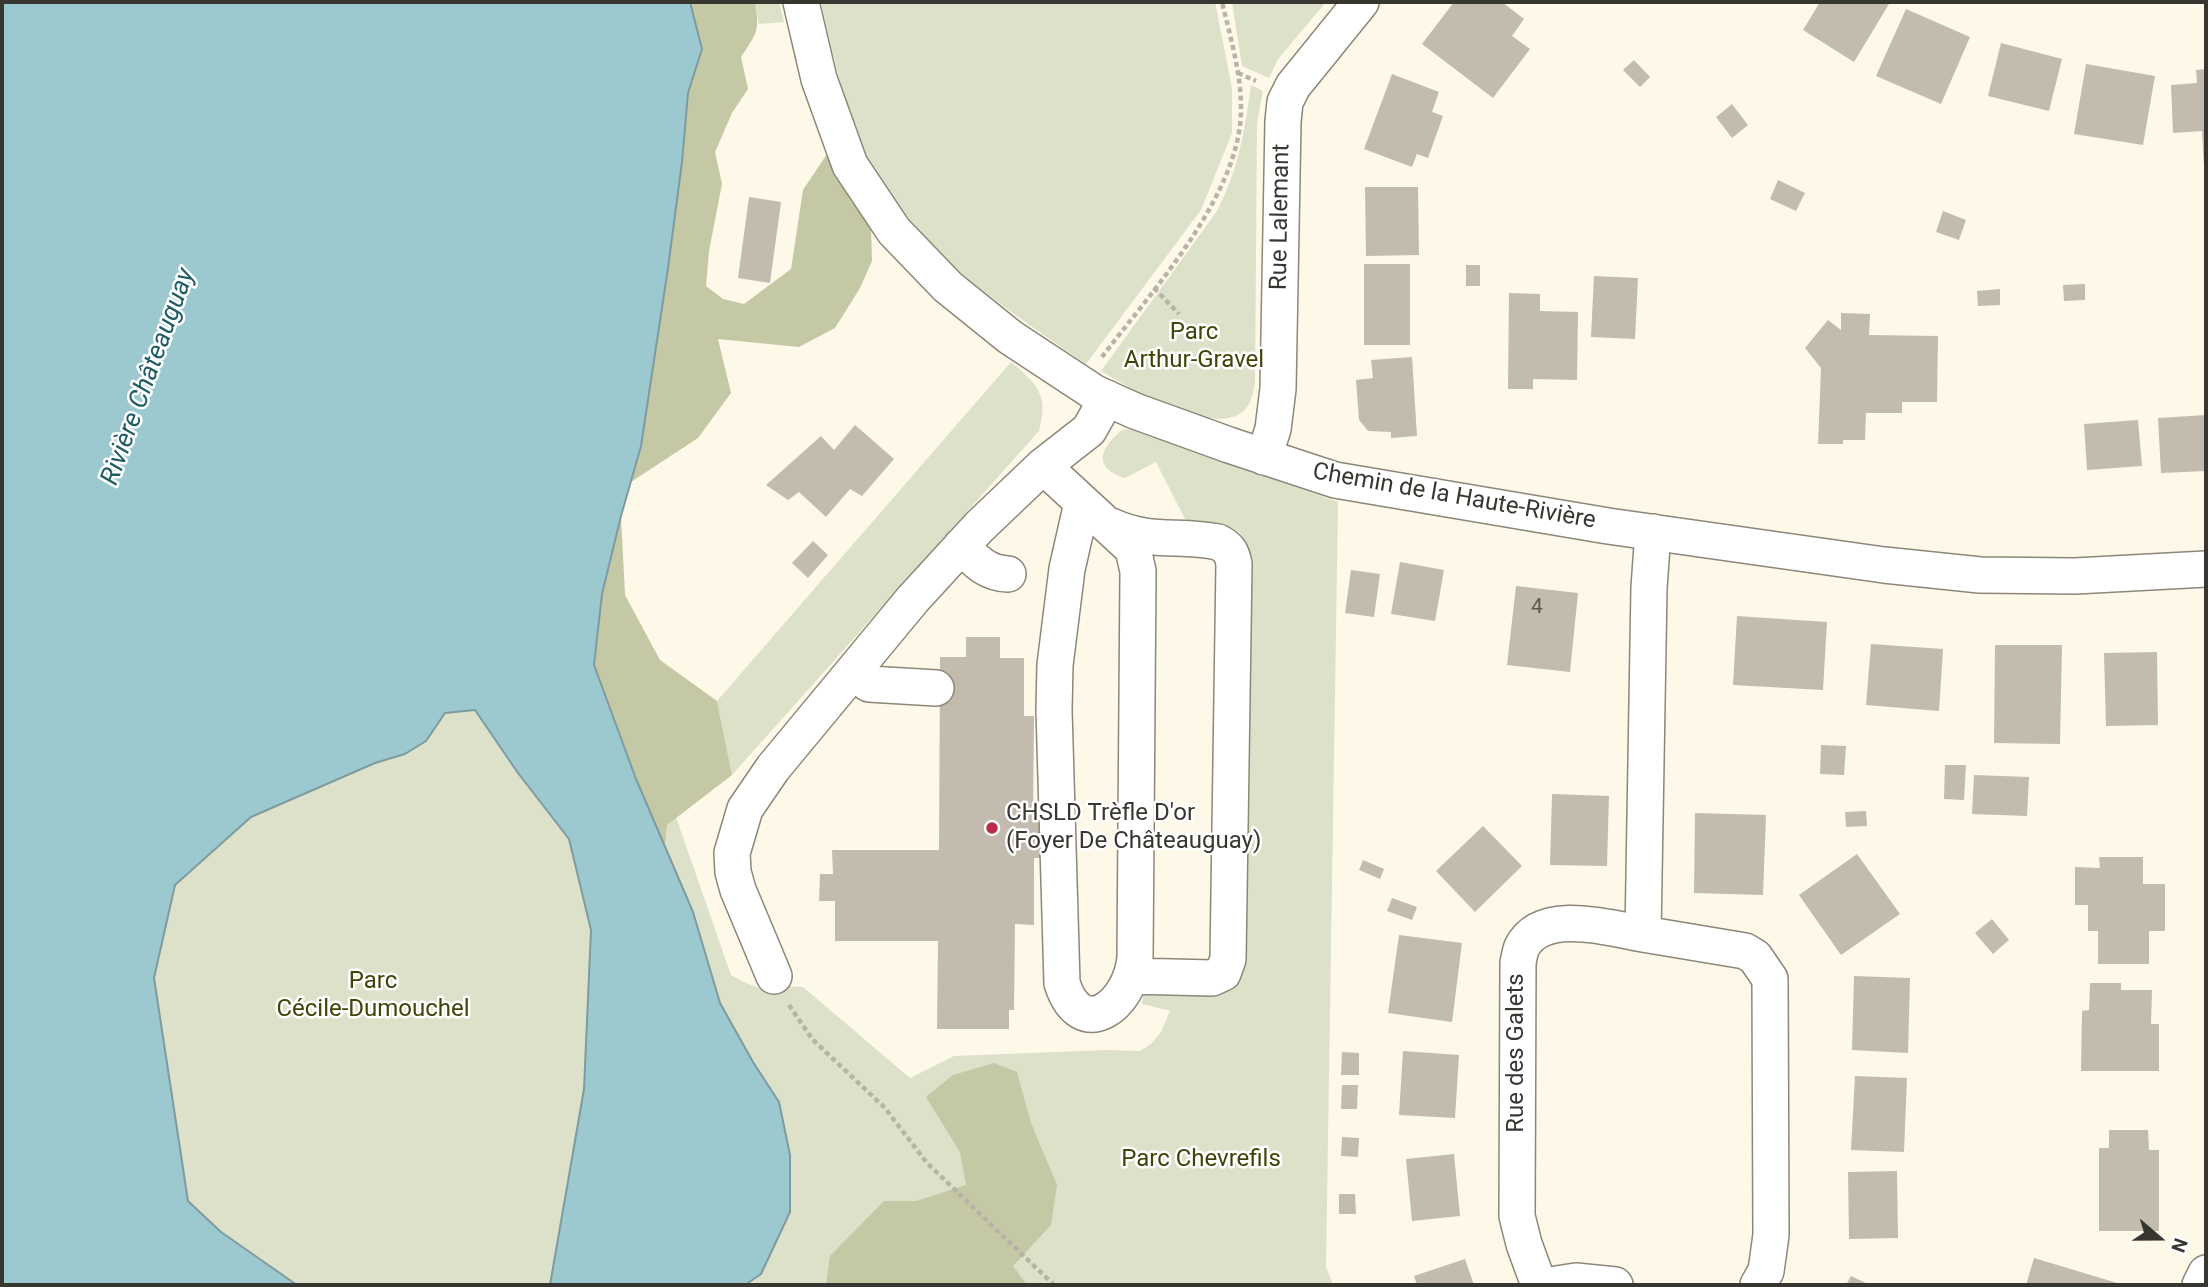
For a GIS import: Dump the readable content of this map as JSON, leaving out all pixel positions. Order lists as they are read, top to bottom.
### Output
{
  "streets": {
    "street": ["Rue Lalemant", "Chemin de la Haute-Rivière", "Rue des Galets"]
  },
  "crossings": [
    ["Rue Lalemant", "Chemin de la Haute-Rivière"]
  ],
  "water": ["Rivière Châteauguay"],
  "parks": ["Parc Arthur-Gravel", "Parc Cécile-Dumouchel", "Parc Chevrefils"],
  "places": ["CHSLD Trèfle D'or (Foyer De Châteauguay)"],
  "house_numbers": ["4"],
  "north": "right"
}
